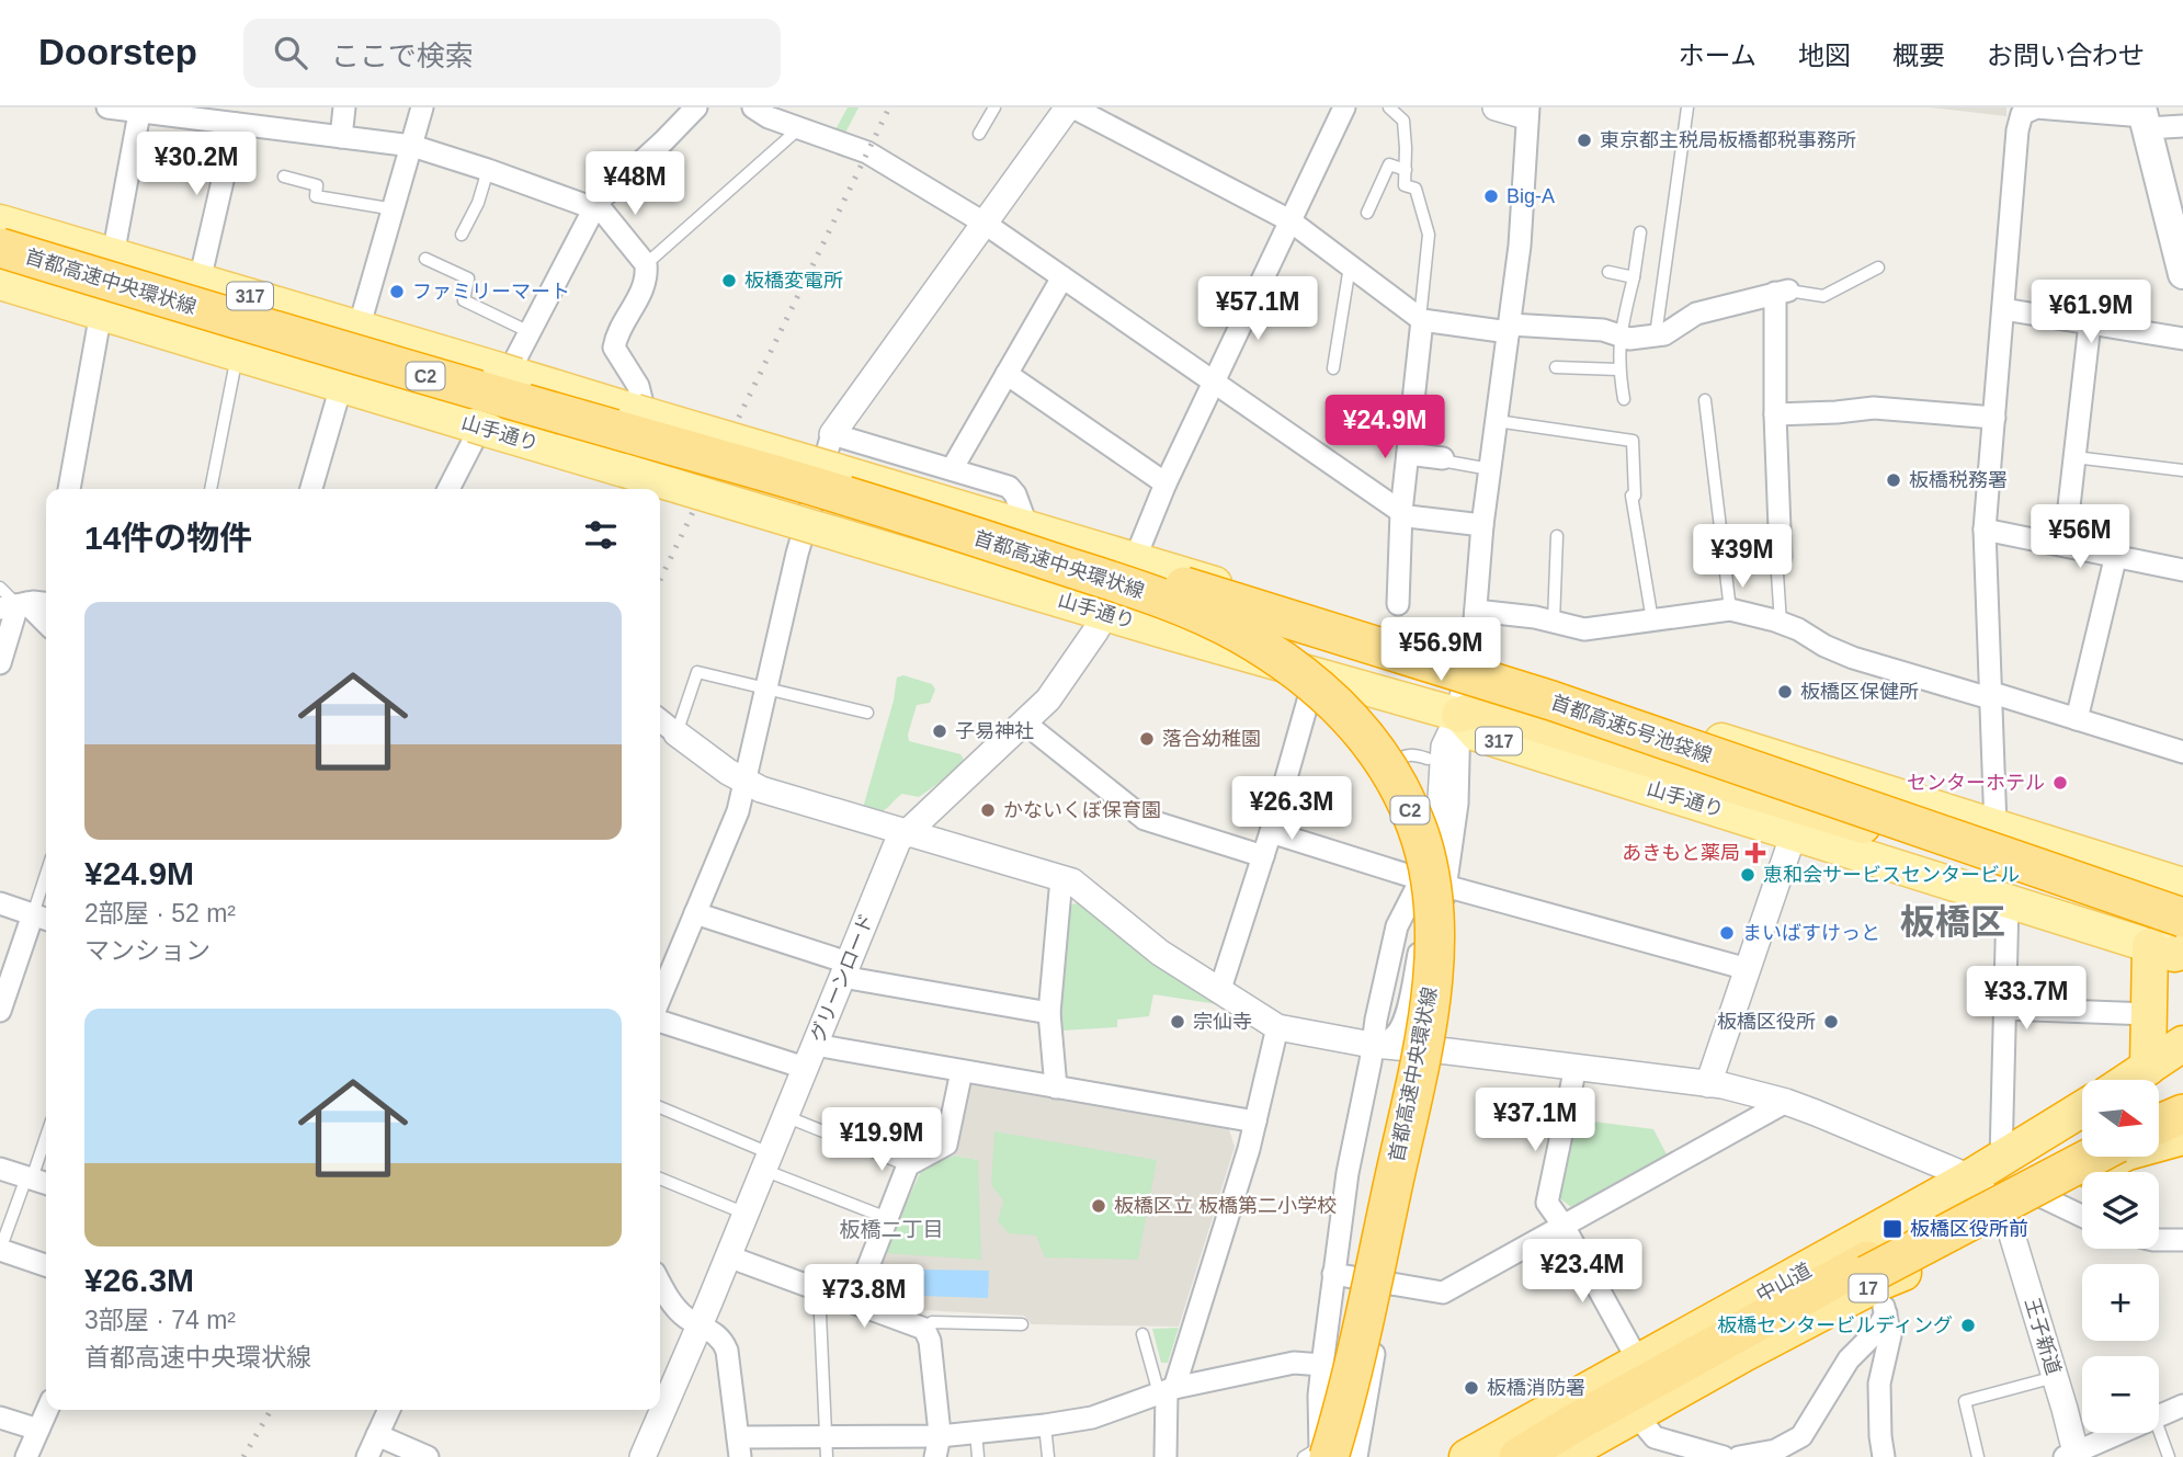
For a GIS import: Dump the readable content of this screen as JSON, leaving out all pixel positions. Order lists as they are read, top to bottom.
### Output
{
  "streets": {
    "highway": [
      "首都高速中央環状線",
      "C2",
      "首都高速5号池袋線",
      "中山道",
      "17"
    ],
    "main road": ["317", "山手通り"],
    "street": ["グリーンロード", "王子新道"]
  },
  "crossings": [
    ["首都高速中央環状線", "317"],
    ["首都高速中央環状線", "首都高速5号池袋線"],
    ["317", "首都高速5号池袋線"],
    ["317", "グリーンロード"],
    ["山手通り", "グリーンロード"],
    ["17", "王子新道"]
  ],
  "districts": ["板橋区", "板橋二丁目"],
  "places": {
    "other": [
      "東京都主税局板橋都税事務所",
      "Big-A",
      "板橋変電所",
      "ファミリーマート",
      "板橋税務署",
      "板橋区保健所",
      "子易神社",
      "落合幼稚園",
      "センターホテル",
      "かないくぼ保育園",
      "恵和会サービスセンタービル",
      "まいばすけっと",
      "宗仙寺",
      "板橋区役所",
      "板橋区立 板橋第二小学校",
      "板橋センタービルディング",
      "板橋消防署"
    ],
    "health": ["あきもと薬局"],
    "transit": ["板橋区役所前"]
  },
  "north": "right",
  "page": {
    "header": "Doorstep",
    "search": "ここで検索",
    "nav": [
      "ホーム",
      "地図",
      "概要",
      "お問い合わせ"
    ],
    "price": [
      "¥30.2M",
      "¥48M",
      "¥57.1M",
      "¥61.9M",
      "¥24.9M",
      "¥56M",
      "¥39M",
      "¥56.9M",
      "¥26.3M",
      "¥33.7M",
      "¥37.1M",
      "¥19.9M",
      "¥23.4M",
      "¥73.8M"
    ],
    "heading": "14件の物件",
    "list": [
      {
        "name": "¥24.9M",
        "note": "2部屋 · 52 m² · マンション"
      },
      {
        "name": "¥26.3M",
        "note": "3部屋 · 74 m² · 首都高速中央環状線"
      }
    ],
    "map_buttons": ["+", "−"]
  }
}
